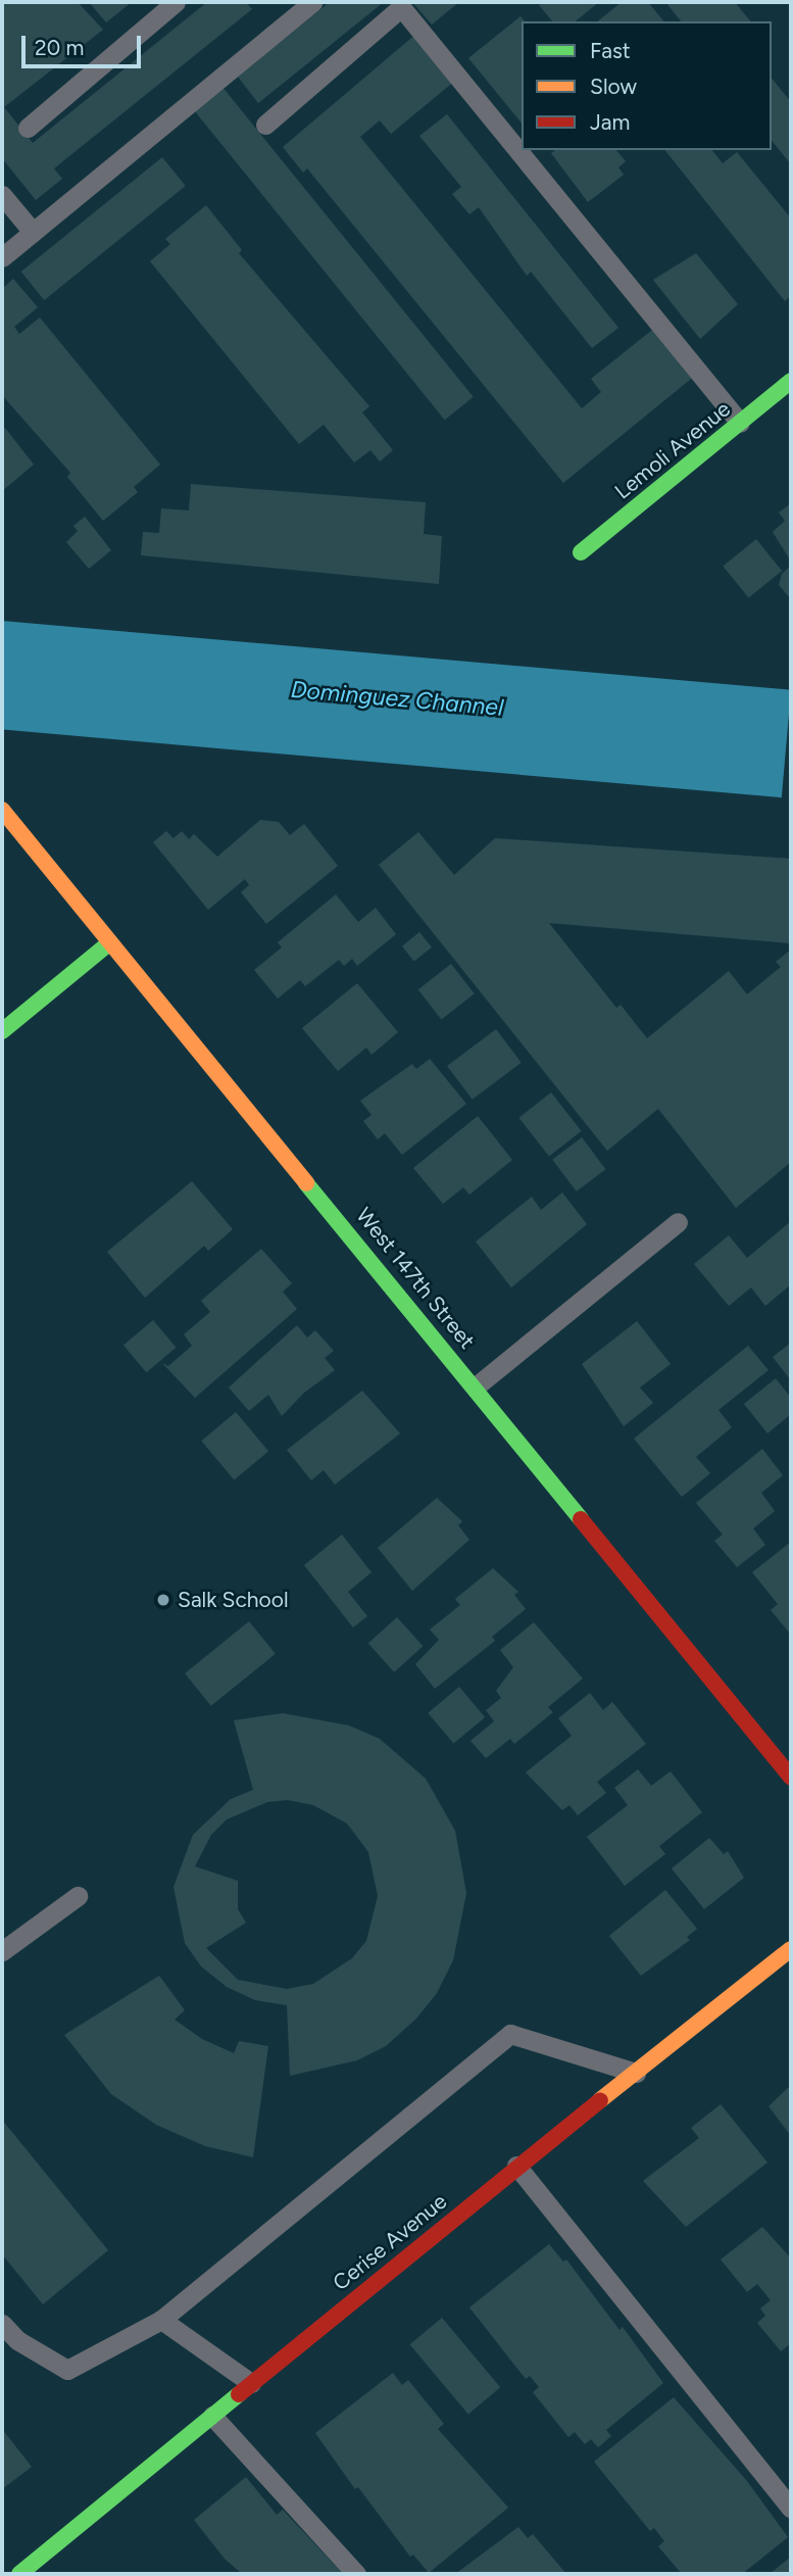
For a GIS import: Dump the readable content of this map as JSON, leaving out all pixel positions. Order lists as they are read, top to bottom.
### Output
{
  "streets": {
    "street": ["Lemoli Avenue", "West 147th Street", "Cerise Avenue"]
  },
  "water": ["Dominguez Channel"],
  "places": ["Salk School"],
  "legend": ["Fast", "Slow", "Jam"],
  "scale_bar": "20 m"
}
